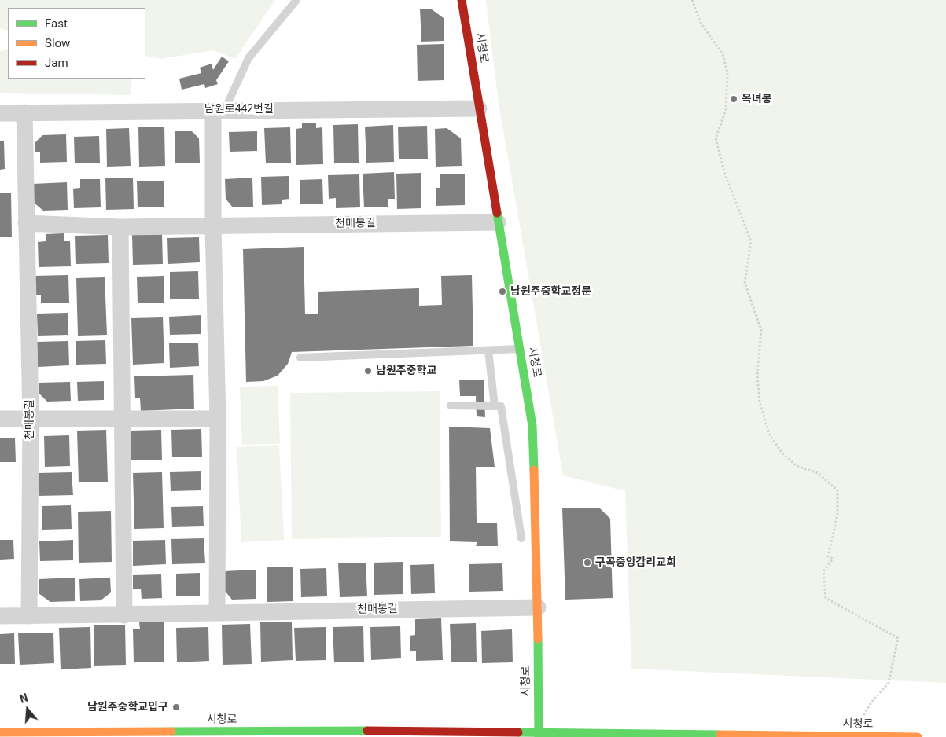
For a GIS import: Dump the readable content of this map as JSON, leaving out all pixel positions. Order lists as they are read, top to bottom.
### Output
{
  "streets": {
    "street": ["시청로", "남원로442번길", "천매봉길"]
  },
  "crossings": [
    ["시청로", "남원로442번길"],
    ["시청로", "천매봉길"],
    ["남원로442번길", "천매봉길"]
  ],
  "places": [
    "옥녀봉",
    "남원주중학교정문",
    "남원주중학교",
    "구곡중앙감리교회",
    "남원주중학교입구"
  ],
  "legend": ["Fast", "Slow", "Jam"],
  "north": "top"
}
